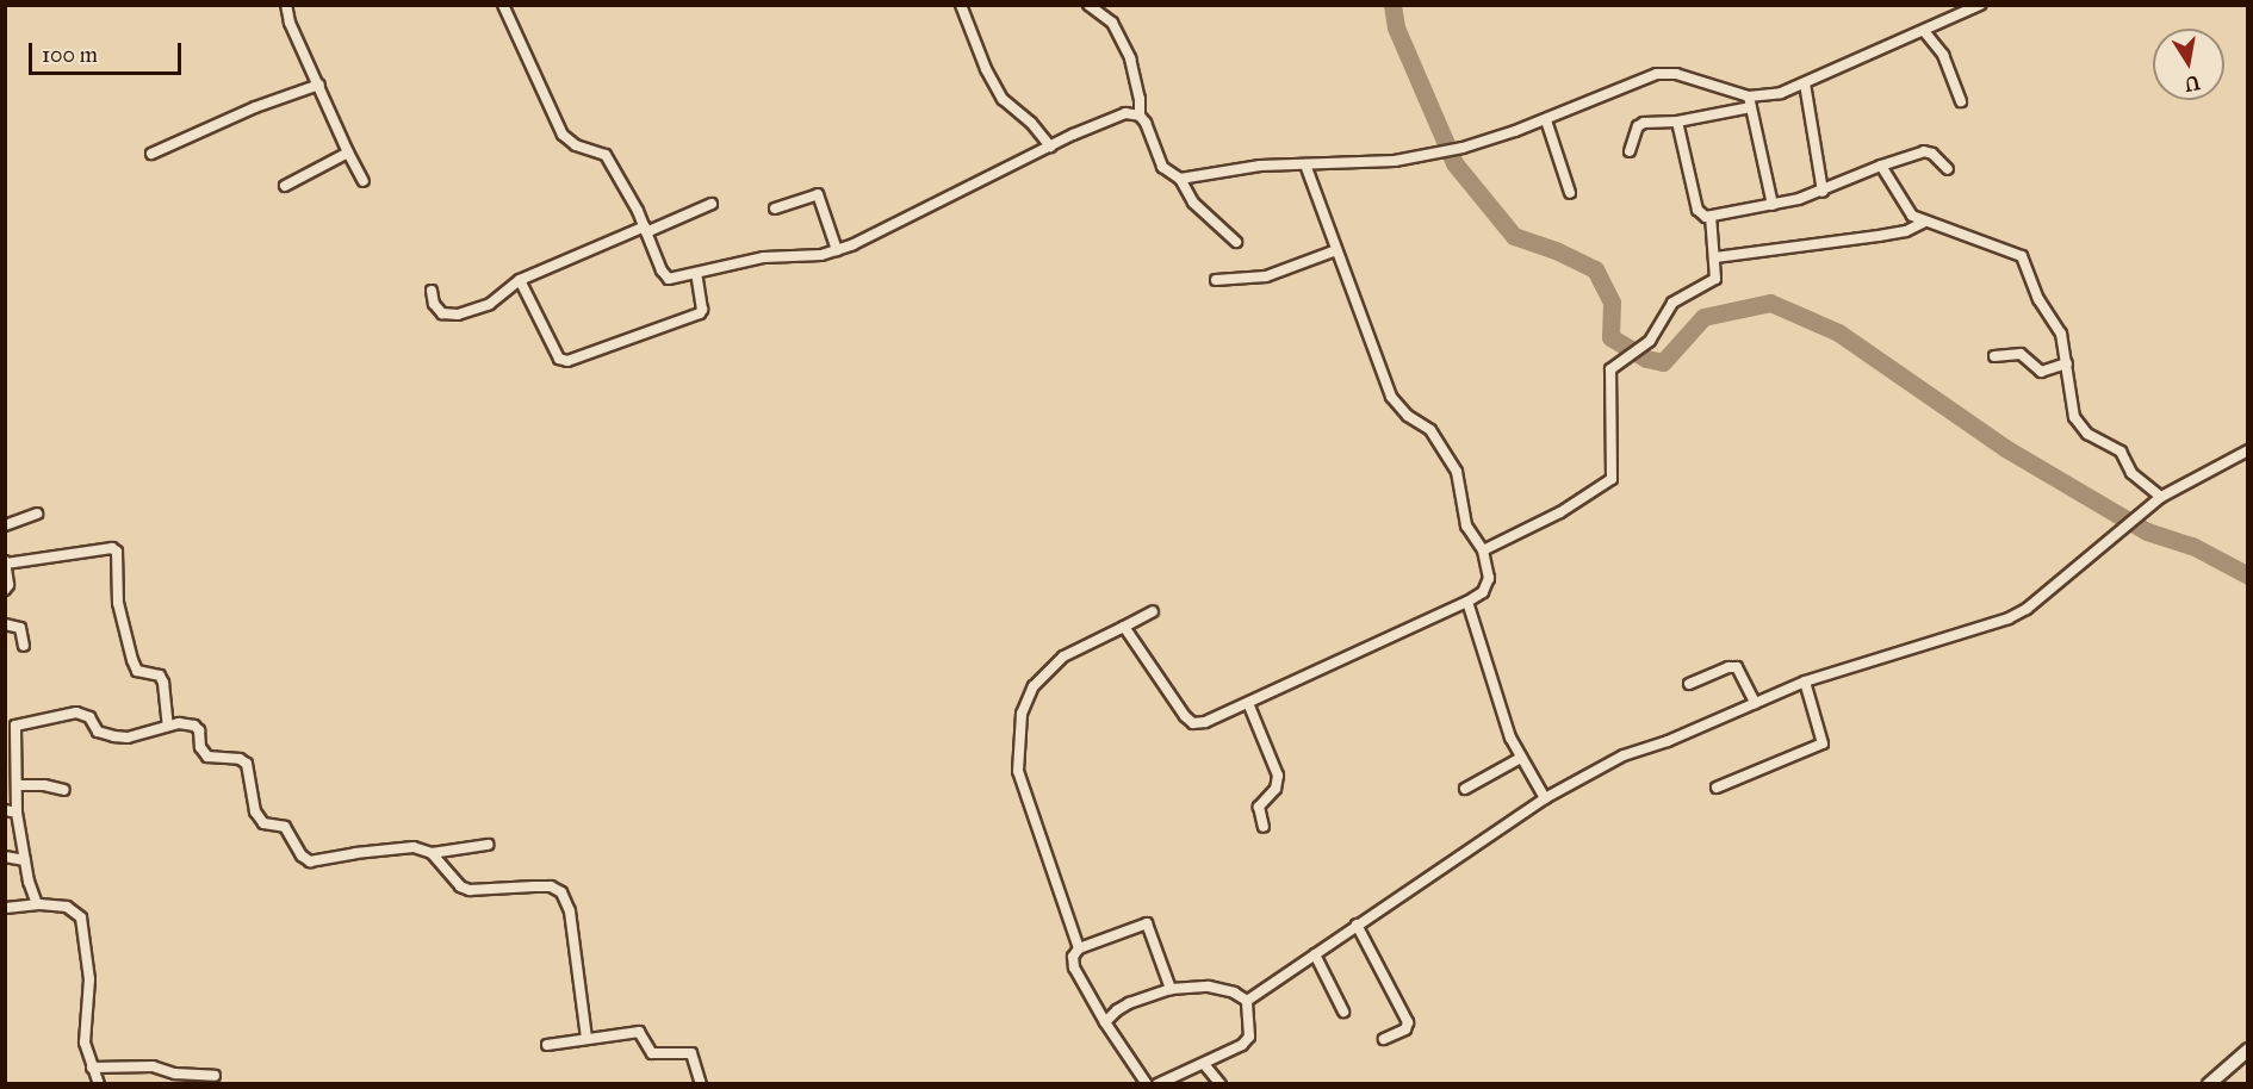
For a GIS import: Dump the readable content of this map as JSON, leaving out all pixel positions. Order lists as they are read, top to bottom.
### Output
{
  "scale_bar": "100 m",
  "north": "bottom"
}
